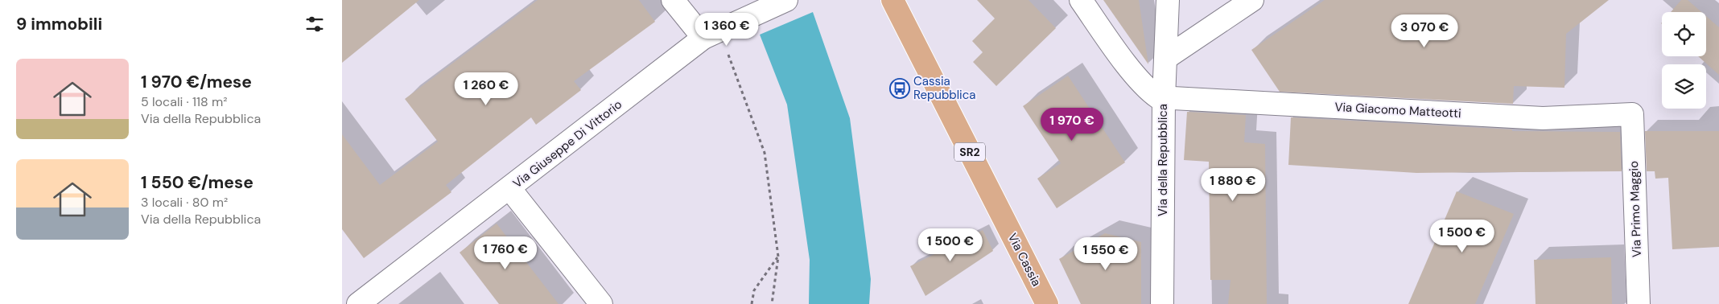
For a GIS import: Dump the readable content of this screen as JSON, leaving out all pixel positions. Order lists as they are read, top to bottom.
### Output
{
  "streets": {
    "main road": ["SR2", "Via Cassia"],
    "street": [
      "Via Giacomo Matteotti",
      "Via Giuseppe Di Vittorio",
      "Via della Repubblica",
      "Via Primo Maggio"
    ]
  },
  "crossings": [
    ["Via Giacomo Matteotti", "Via della Repubblica"],
    ["Via Giacomo Matteotti", "Via Primo Maggio"]
  ],
  "places": {
    "bus stop": ["Cassia Repubblica"]
  },
  "page": {
    "heading": "9 immobili",
    "price": [
      "1 360 €",
      "3 070 €",
      "1 260 €",
      "1 970 €",
      "1 880 €",
      "1 500 €",
      "1 500 €",
      "1 760 €",
      "1 550 €"
    ],
    "list": [
      {
        "name": "1 970 €/mese",
        "note": "5 locali · 118 m² · Via della Repubblica"
      },
      {
        "name": "1 550 €/mese",
        "note": "3 locali · 80 m² · Via della Repubblica"
      }
    ]
  }
}
